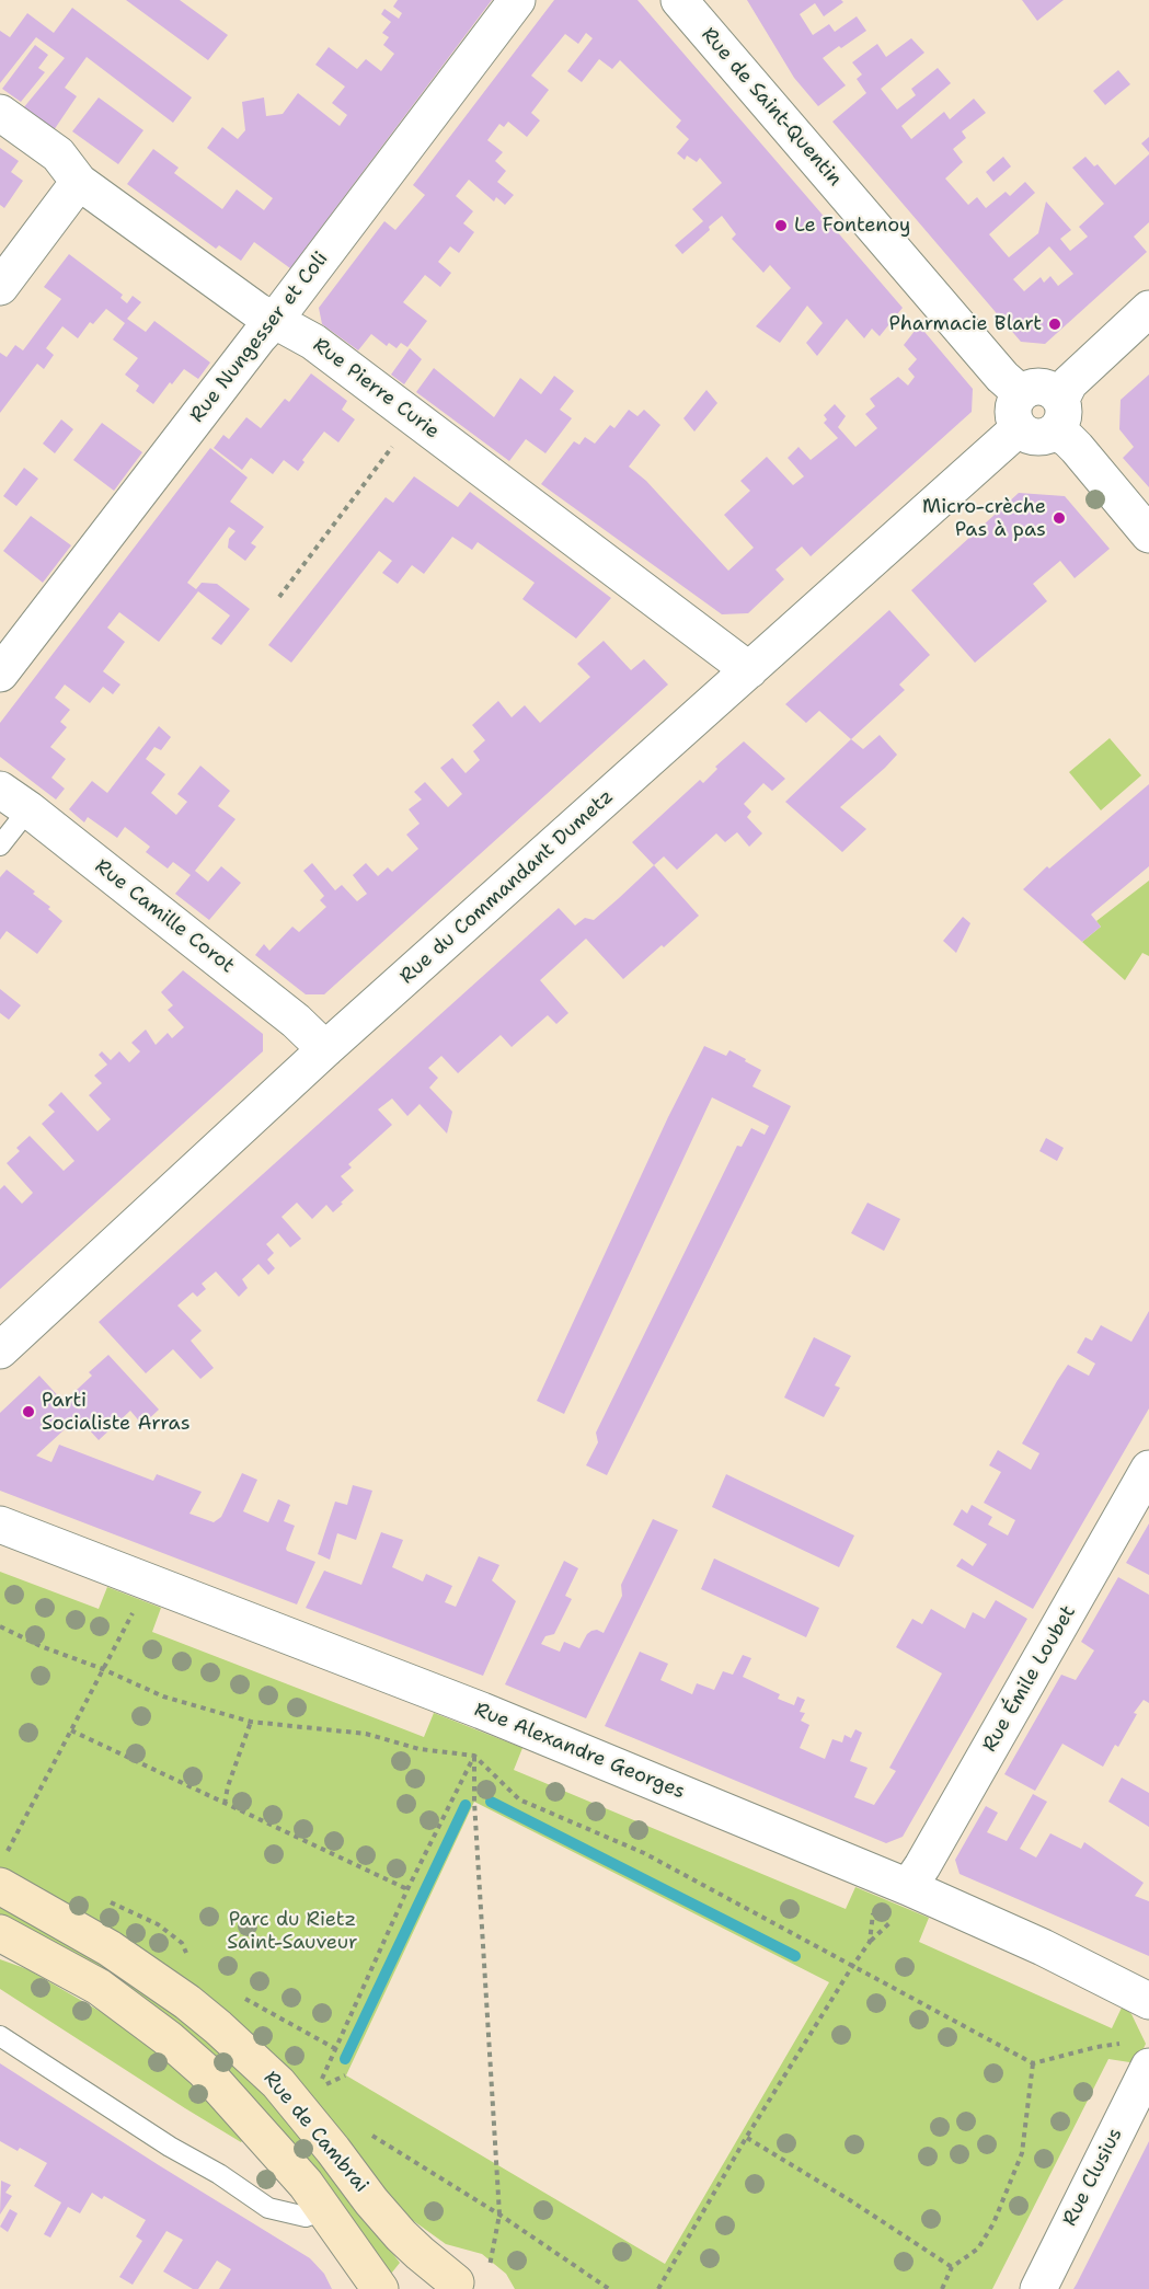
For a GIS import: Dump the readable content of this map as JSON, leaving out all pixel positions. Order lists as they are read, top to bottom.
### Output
{
  "streets": {
    "main road": ["Rue de Cambrai"],
    "street": [
      "Rue de Saint-Quentin",
      "Rue Nungesser et Coli",
      "Rue Pierre Curie",
      "Rue du Commandant Dumetz",
      "Rue Camille Corot",
      "Rue Émile Loubet",
      "Rue Alexandre Georges",
      "Rue Clusius"
    ]
  },
  "crossings": [
    ["Rue de Saint-Quentin", "Rue du Commandant Dumetz"],
    ["Rue Nungesser et Coli", "Rue Pierre Curie"],
    ["Rue Pierre Curie", "Rue du Commandant Dumetz"],
    ["Rue du Commandant Dumetz", "Rue Camille Corot"],
    ["Rue Émile Loubet", "Rue Alexandre Georges"]
  ],
  "parks": ["Parc du Rietz Saint-Sauveur"],
  "places": [
    "Le Fontenoy",
    "Pharmacie Blart",
    "Micro-crèche Pas à pas",
    "Parti Socialiste Arras"
  ]
}
